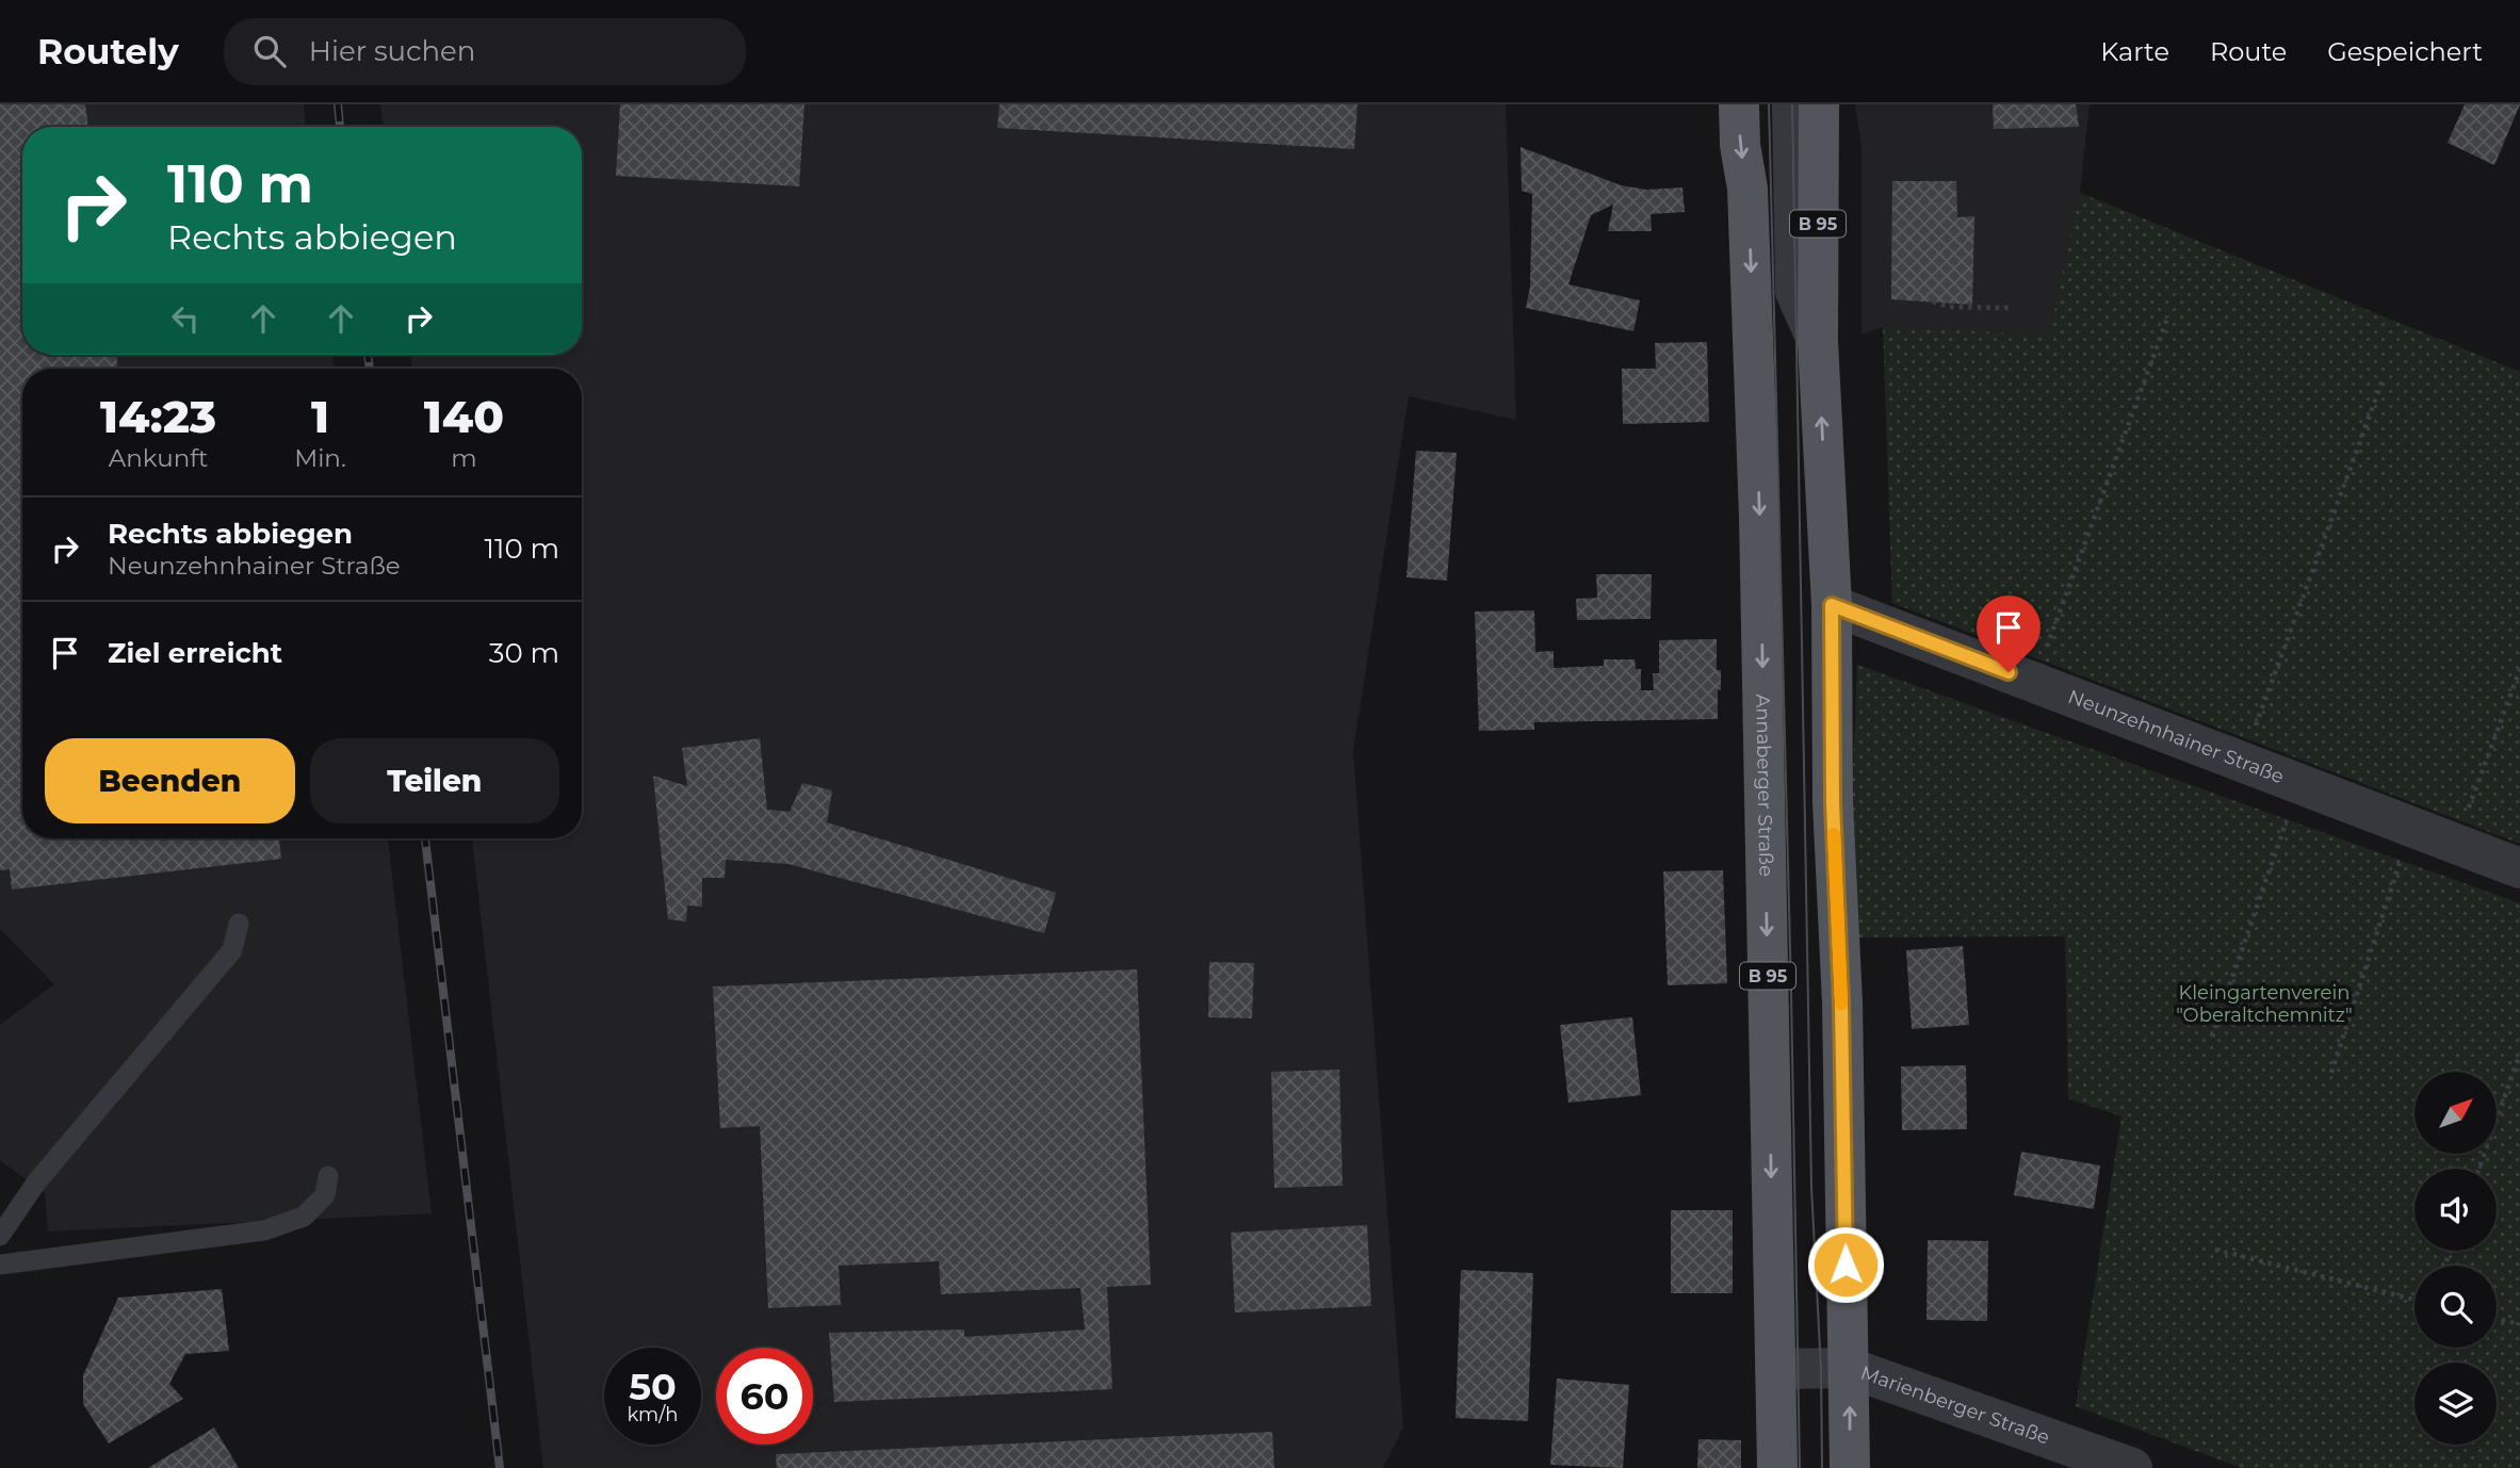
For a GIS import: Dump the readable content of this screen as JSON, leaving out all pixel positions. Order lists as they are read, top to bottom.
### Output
{
  "streets": {
    "main road": ["B 95", "Annaberger Straße"],
    "street": ["Neunzehnhainer Straße", "Marienberger Straße"]
  },
  "crossings": [
    ["B 95", "Neunzehnhainer Straße"],
    ["B 95", "Marienberger Straße"],
    ["Annaberger Straße", "Marienberger Straße"]
  ],
  "parks": ["Kleingartenverein \"Oberaltchemnitz\""],
  "north": "top right",
  "page": {
    "header": "Routely",
    "search": "Hier suchen",
    "nav": ["Karte", "Route", "Gespeichert"],
    "turn": ["110 m", "Rechts abbiegen"],
    "eta": [
      "14:23",
      "Ankunft",
      "1",
      "Min.",
      "140",
      "m"
    ],
    "list": [
      {
        "name": "Rechts abbiegen",
        "note": "Neunzehnhainer Straße",
        "value": "110 m"
      },
      {
        "name": "Ziel erreicht",
        "value": "30 m"
      }
    ],
    "buttons": ["Beenden", "Teilen"],
    "speed": "50 km/h",
    "limit": "60"
  }
}
